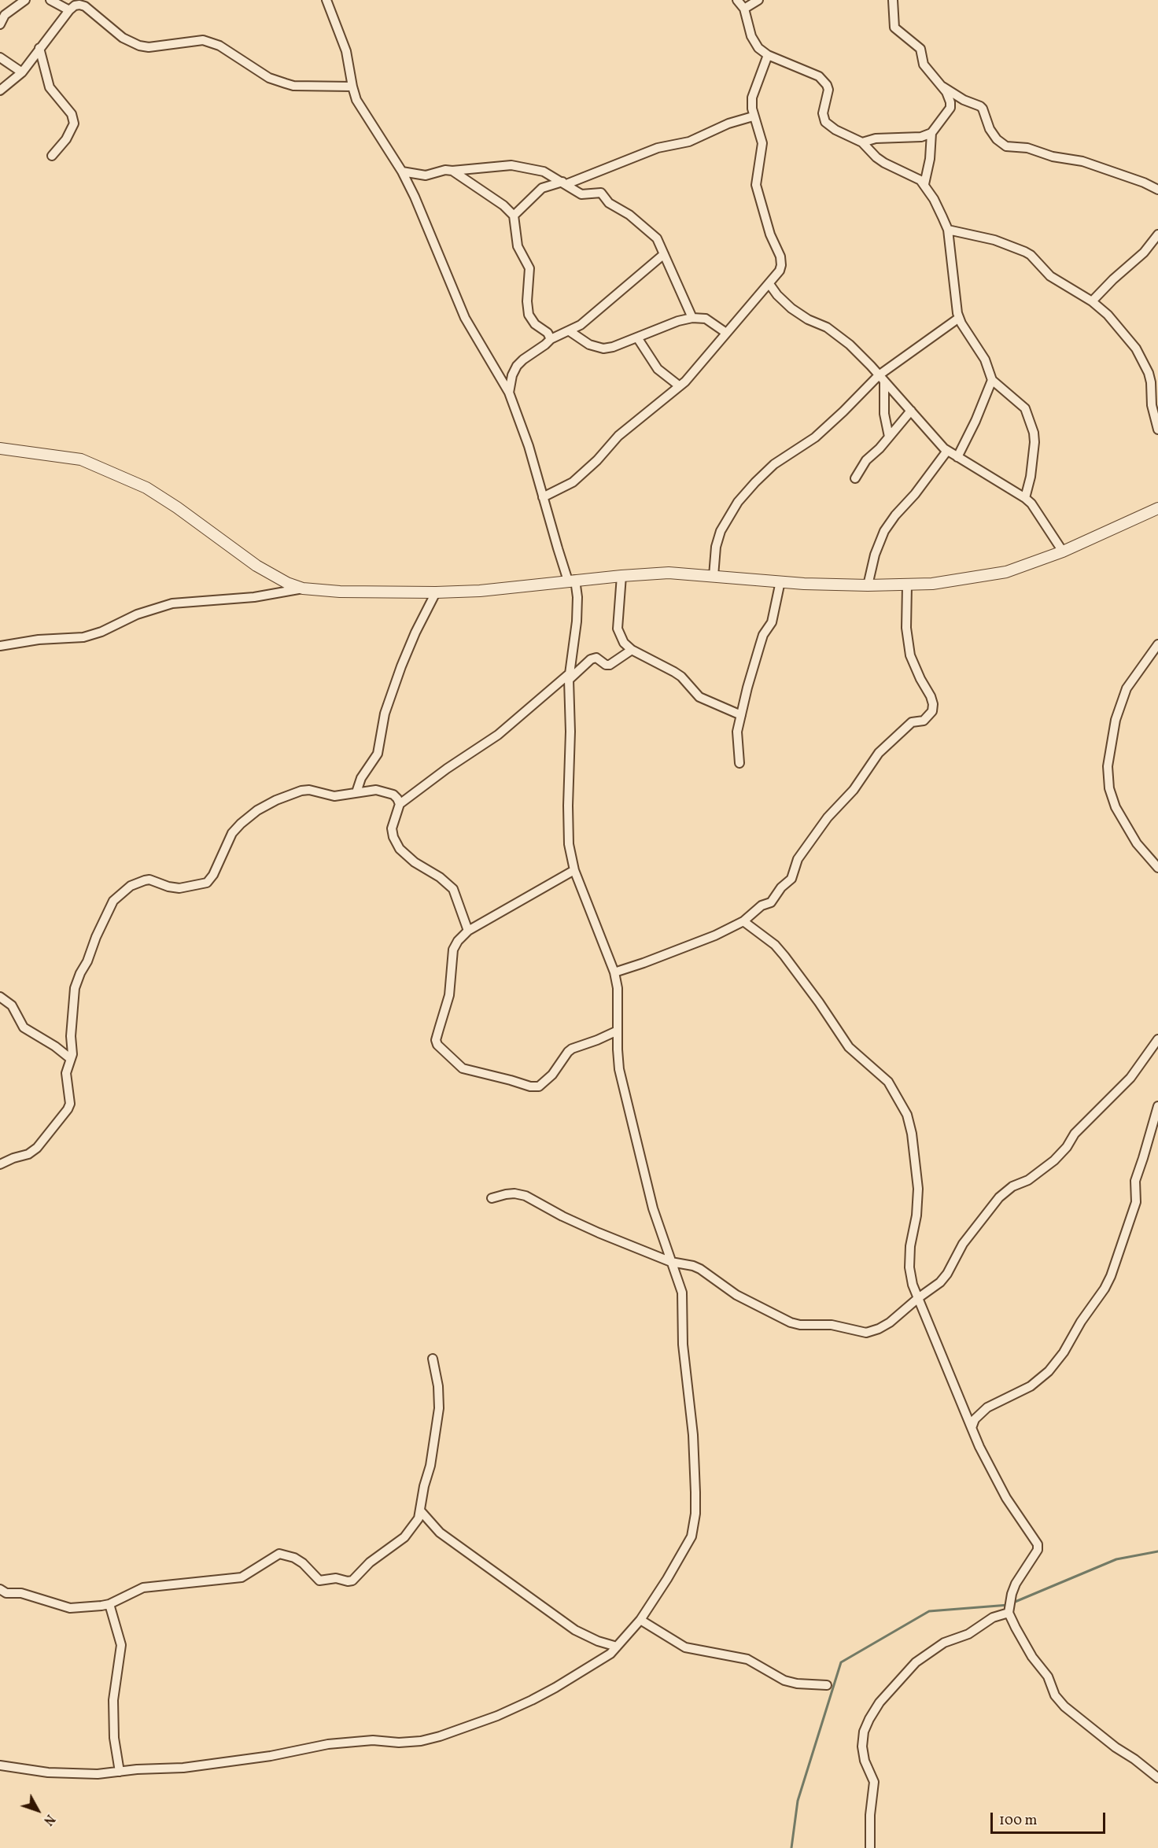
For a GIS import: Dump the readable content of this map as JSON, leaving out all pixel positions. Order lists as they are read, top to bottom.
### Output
{
  "scale_bar": "100 m",
  "north": "bottom right"
}
